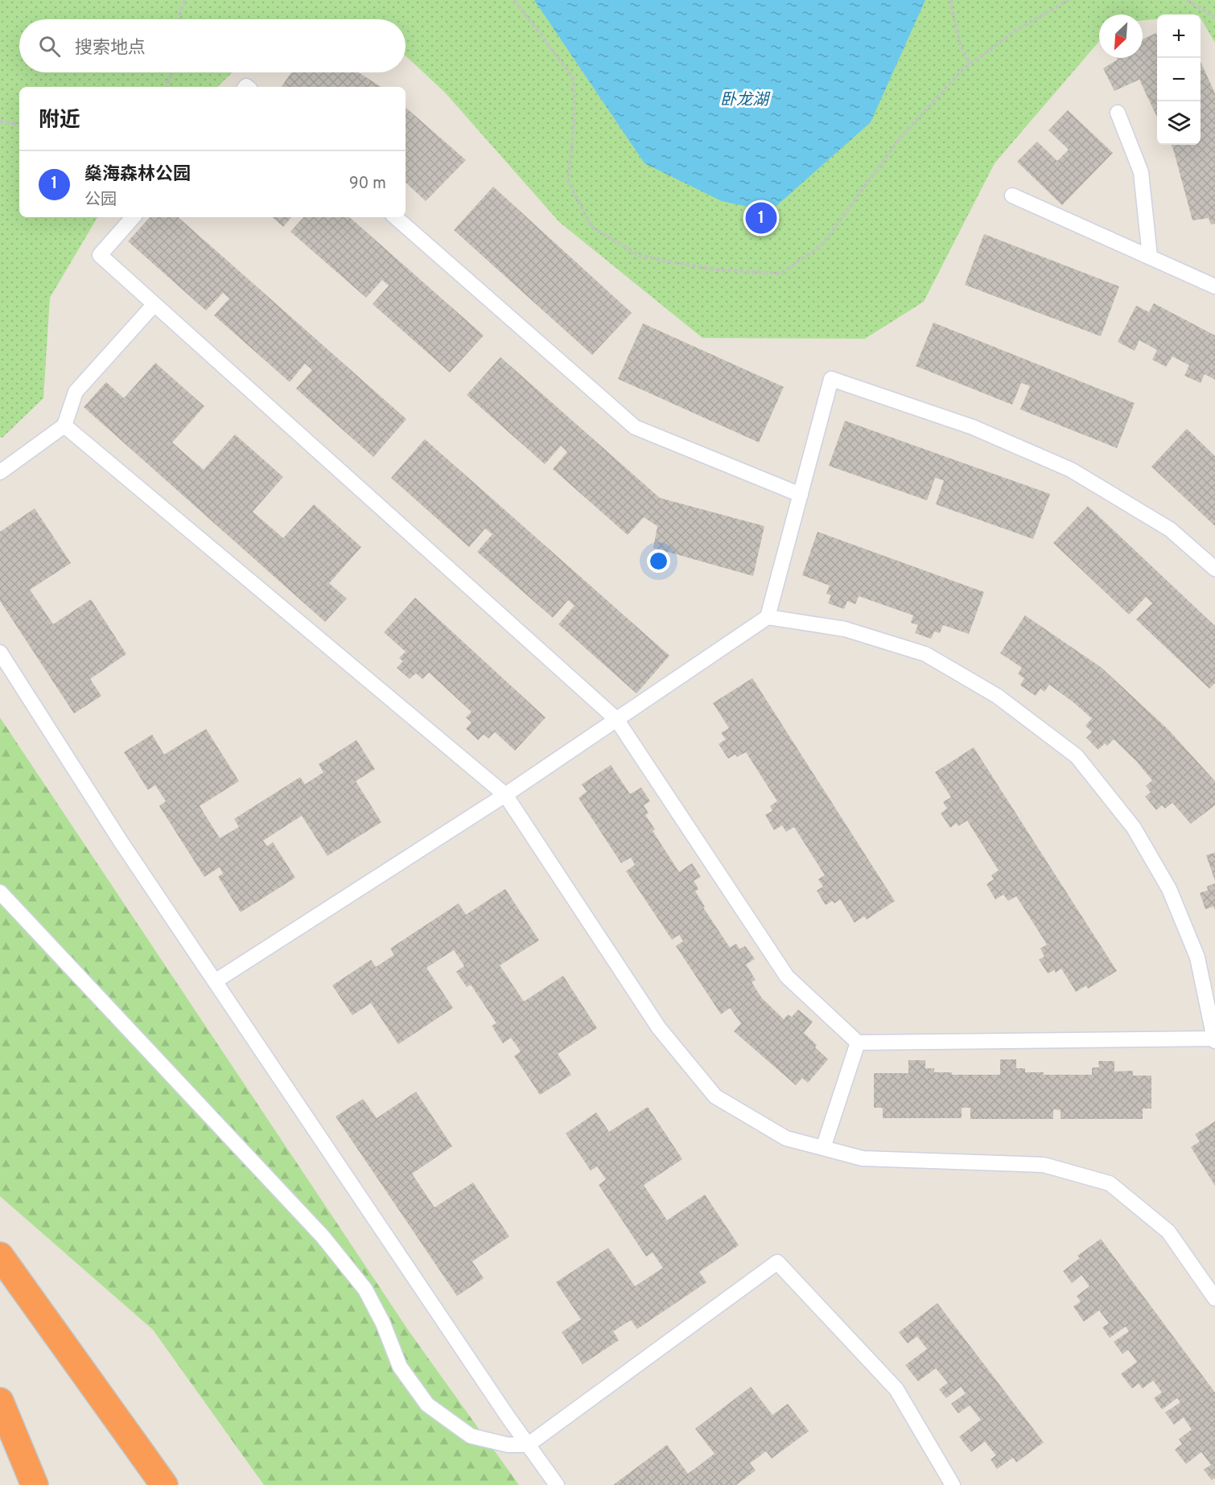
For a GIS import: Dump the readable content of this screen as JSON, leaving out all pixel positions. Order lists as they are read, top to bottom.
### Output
{
  "water": ["卧龙湖"],
  "north": "bottom left",
  "page": {
    "map_buttons": ["+", "−"],
    "search": "搜索地点",
    "heading": "附近",
    "list": [
      {
        "mark": "1",
        "name": "燊海森林公园",
        "note": "公园",
        "value": "90 m"
      }
    ],
    "pins": "1"
  }
}
